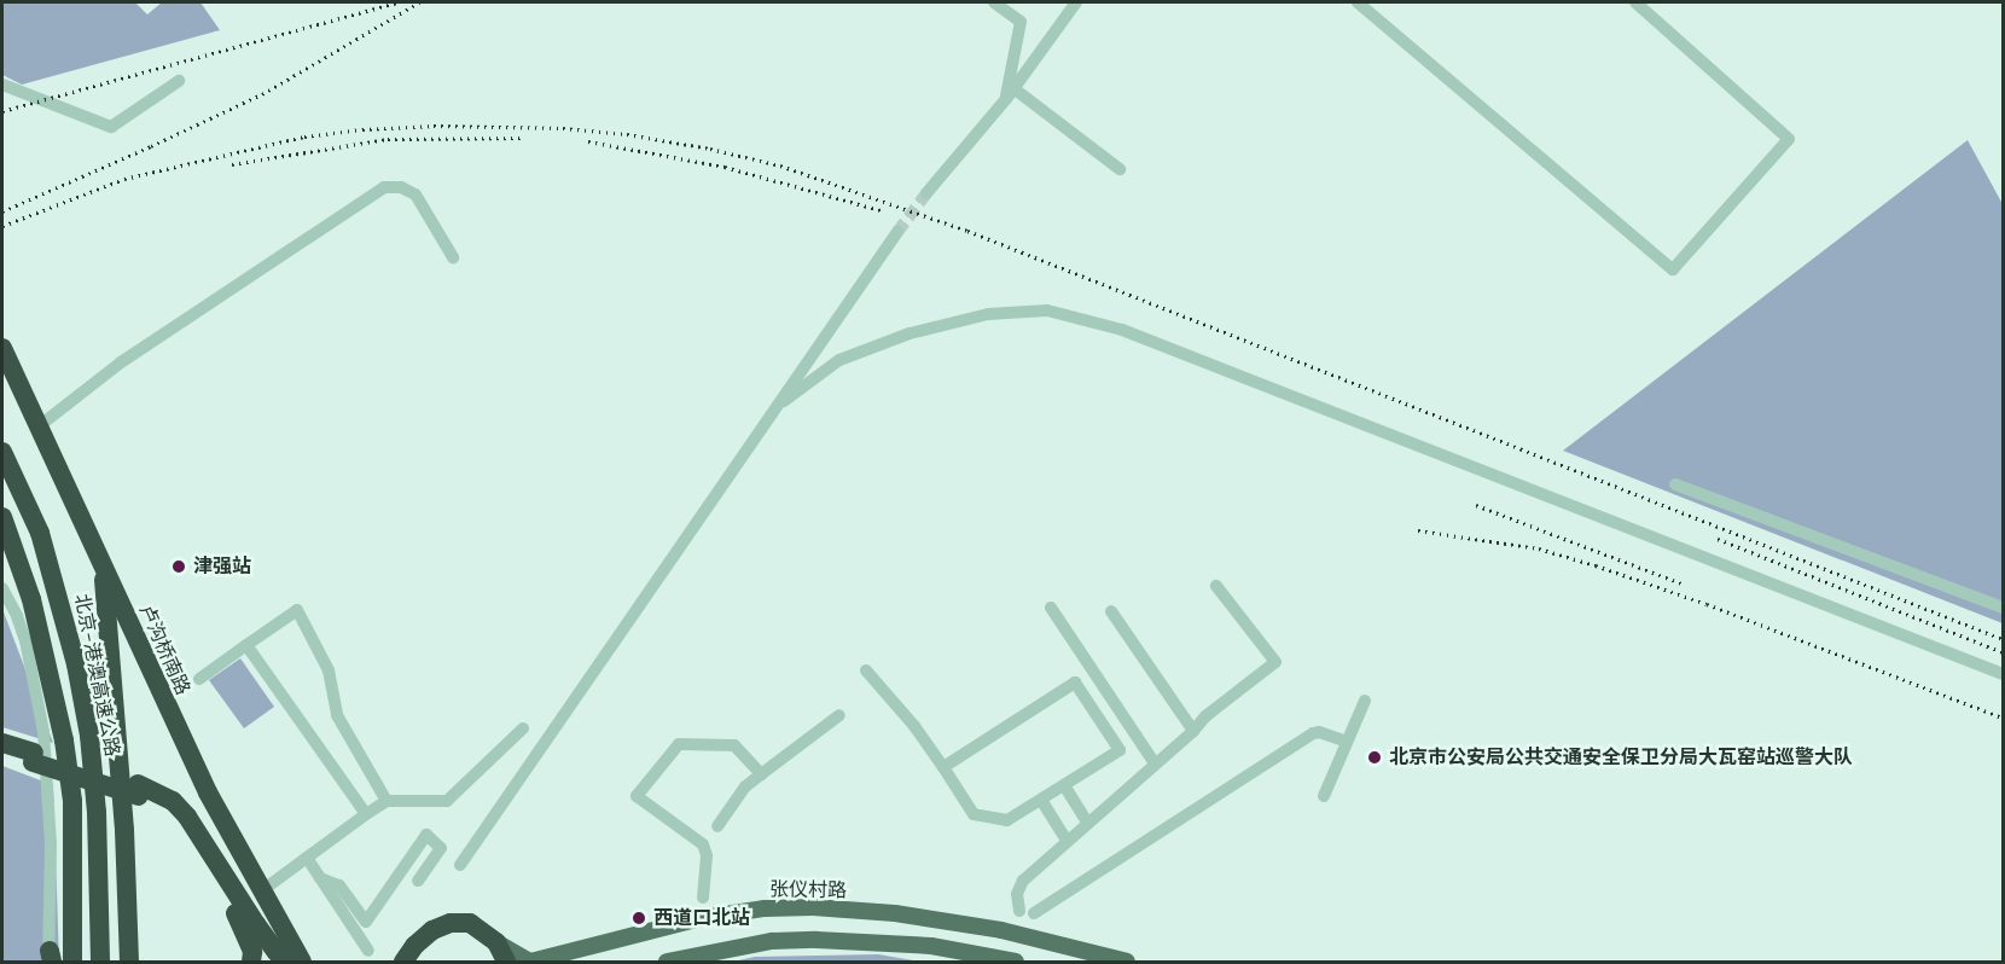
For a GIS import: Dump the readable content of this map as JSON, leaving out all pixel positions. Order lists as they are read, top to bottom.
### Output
{
  "streets": {
    "highway": ["卢沟桥南路", "北京-港澳高速公路"],
    "main road": ["张仪村路"]
  },
  "places": ["津强站", "北京市公安局公共交通安全保卫分局大瓦窑站巡警大队", "西道口北站"]
}
